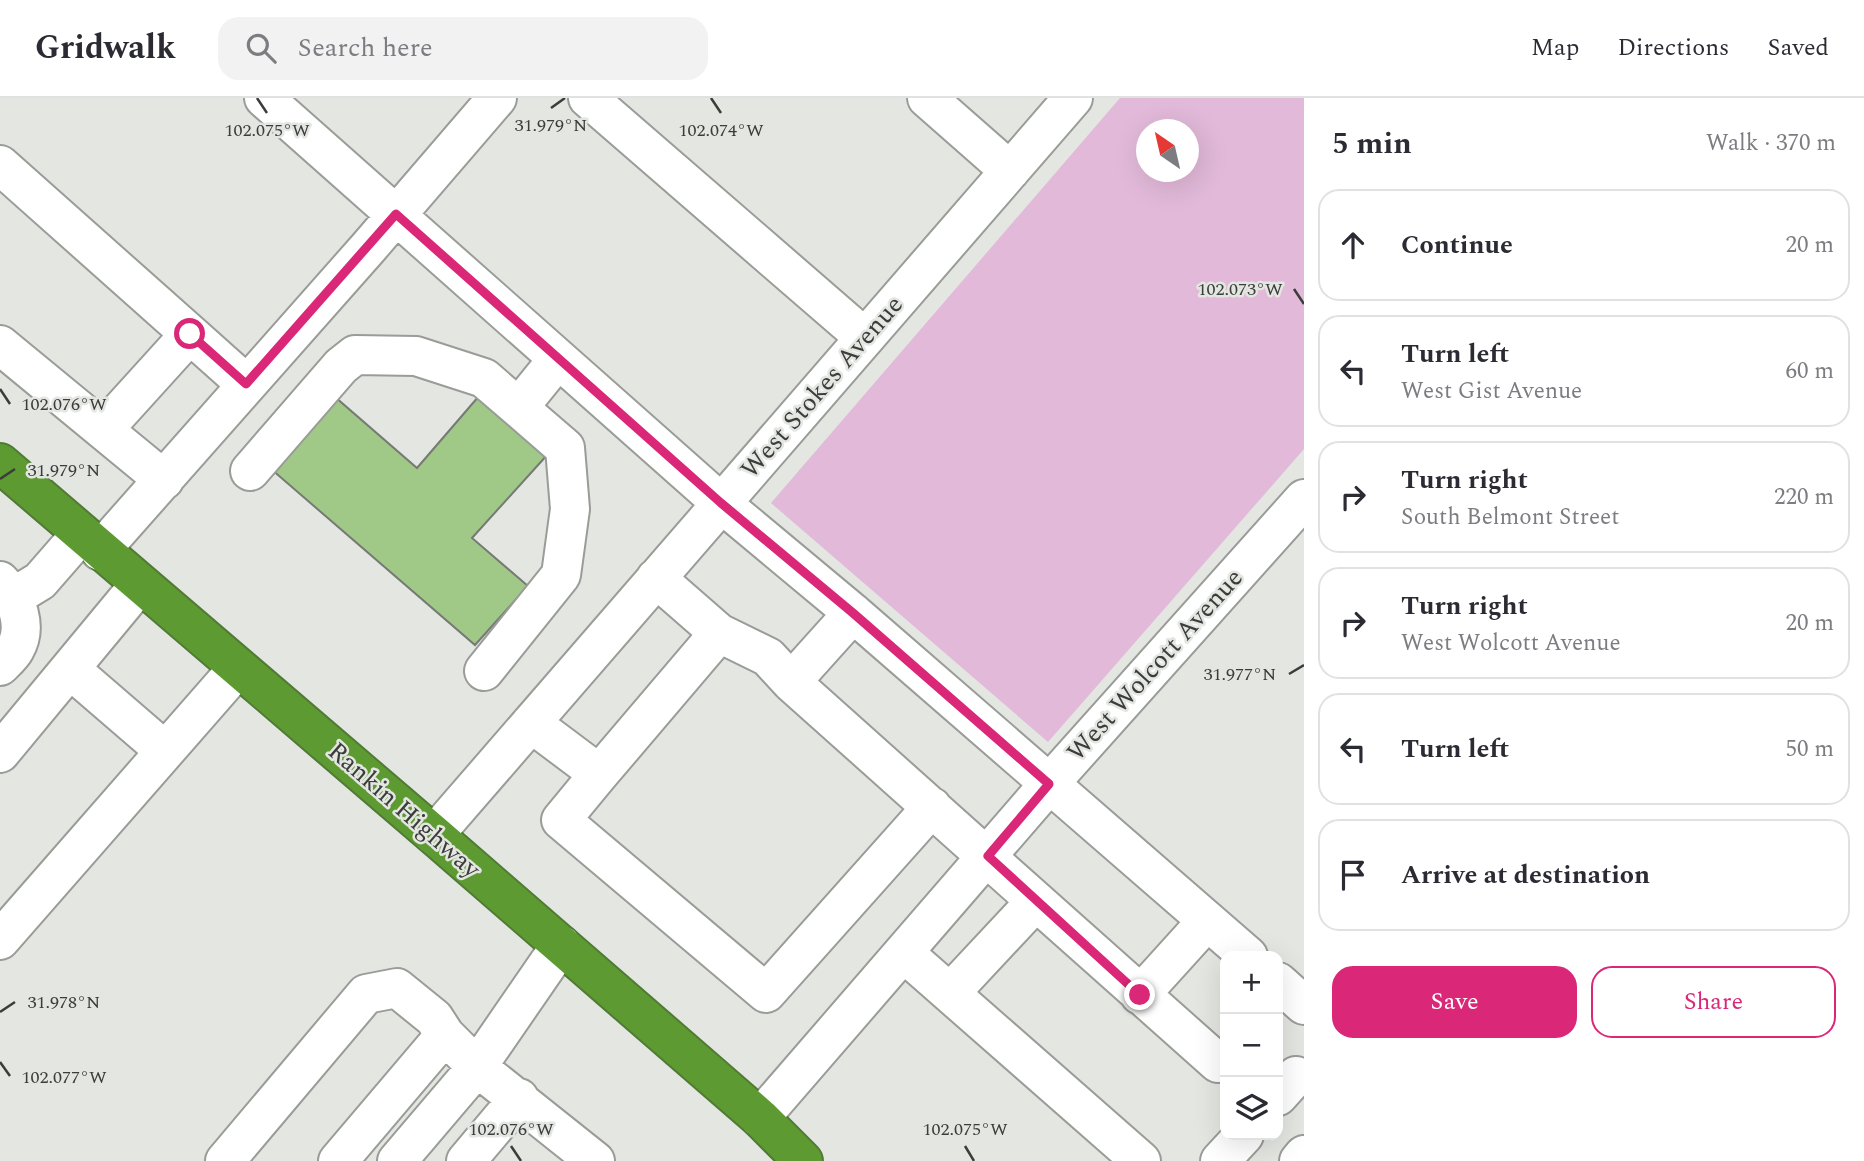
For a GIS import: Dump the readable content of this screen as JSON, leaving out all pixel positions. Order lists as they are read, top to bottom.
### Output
{
  "streets": {
    "highway": ["Rankin Highway"],
    "street": ["West Stokes Avenue", "West Wolcott Avenue"]
  },
  "crossings": [
    ["West Stokes Avenue", "Rankin Highway"],
    ["West Wolcott Avenue", "Rankin Highway"]
  ],
  "north": "top left",
  "page": {
    "header": "Gridwalk",
    "search": "Search here",
    "nav": ["Map", "Directions", "Saved"],
    "heading": ["5 min", "Walk · 370 m"],
    "list": [
      ["Continue", "20 m"],
      ["Turn left", "West Gist Avenue", "60 m"],
      ["Turn right", "South Belmont Street", "220 m"],
      ["Turn right", "West Wolcott Avenue", "20 m"],
      ["Turn left", "50 m"],
      "Arrive at destination"
    ],
    "buttons": ["Save", "Share"],
    "map_buttons": ["+", "−"]
  },
  "coordinates": [
    "31.979°N",
    "102.075°W",
    "102.074°W",
    "102.073°W",
    "102.076°W",
    "31.977°N",
    "31.978°N",
    "102.077°W"
  ]
}
